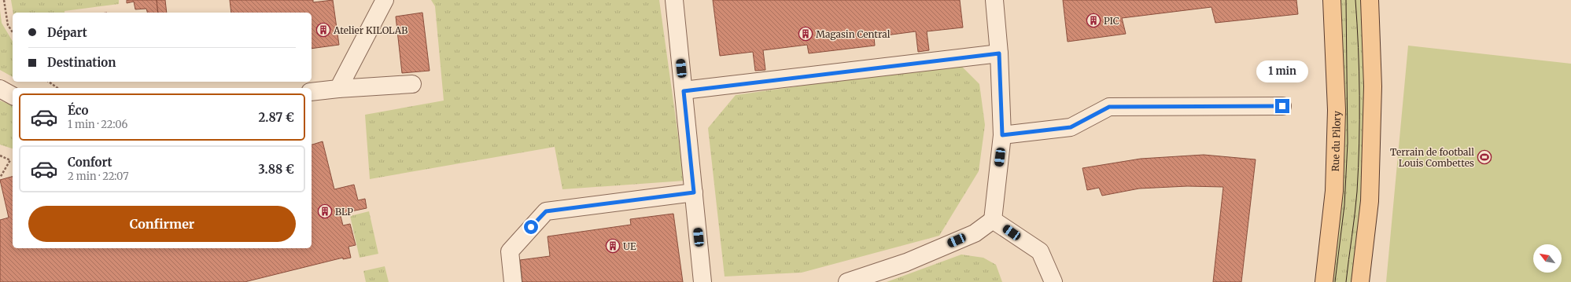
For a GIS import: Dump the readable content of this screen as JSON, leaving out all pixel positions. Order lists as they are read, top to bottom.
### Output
{
  "streets": {
    "main road": ["Rue du Pilory"]
  },
  "places": {
    "building": [
      "PIC",
      "Atelier KILOLAB",
      "Magasin Central",
      "BLP",
      "UE"
    ],
    "sports": ["Terrain de football Louis Combettes"]
  },
  "north": "top left",
  "page": {
    "banner": ["Départ", "Destination"],
    "bubble": "1 min",
    "list": [
      {
        "name": "Éco",
        "note": "1 min · 22:06",
        "value": "2.87 €"
      },
      {
        "name": "Confort",
        "note": "2 min · 22:07",
        "value": "3.88 €"
      }
    ],
    "buttons": "Confirmer"
  }
}
